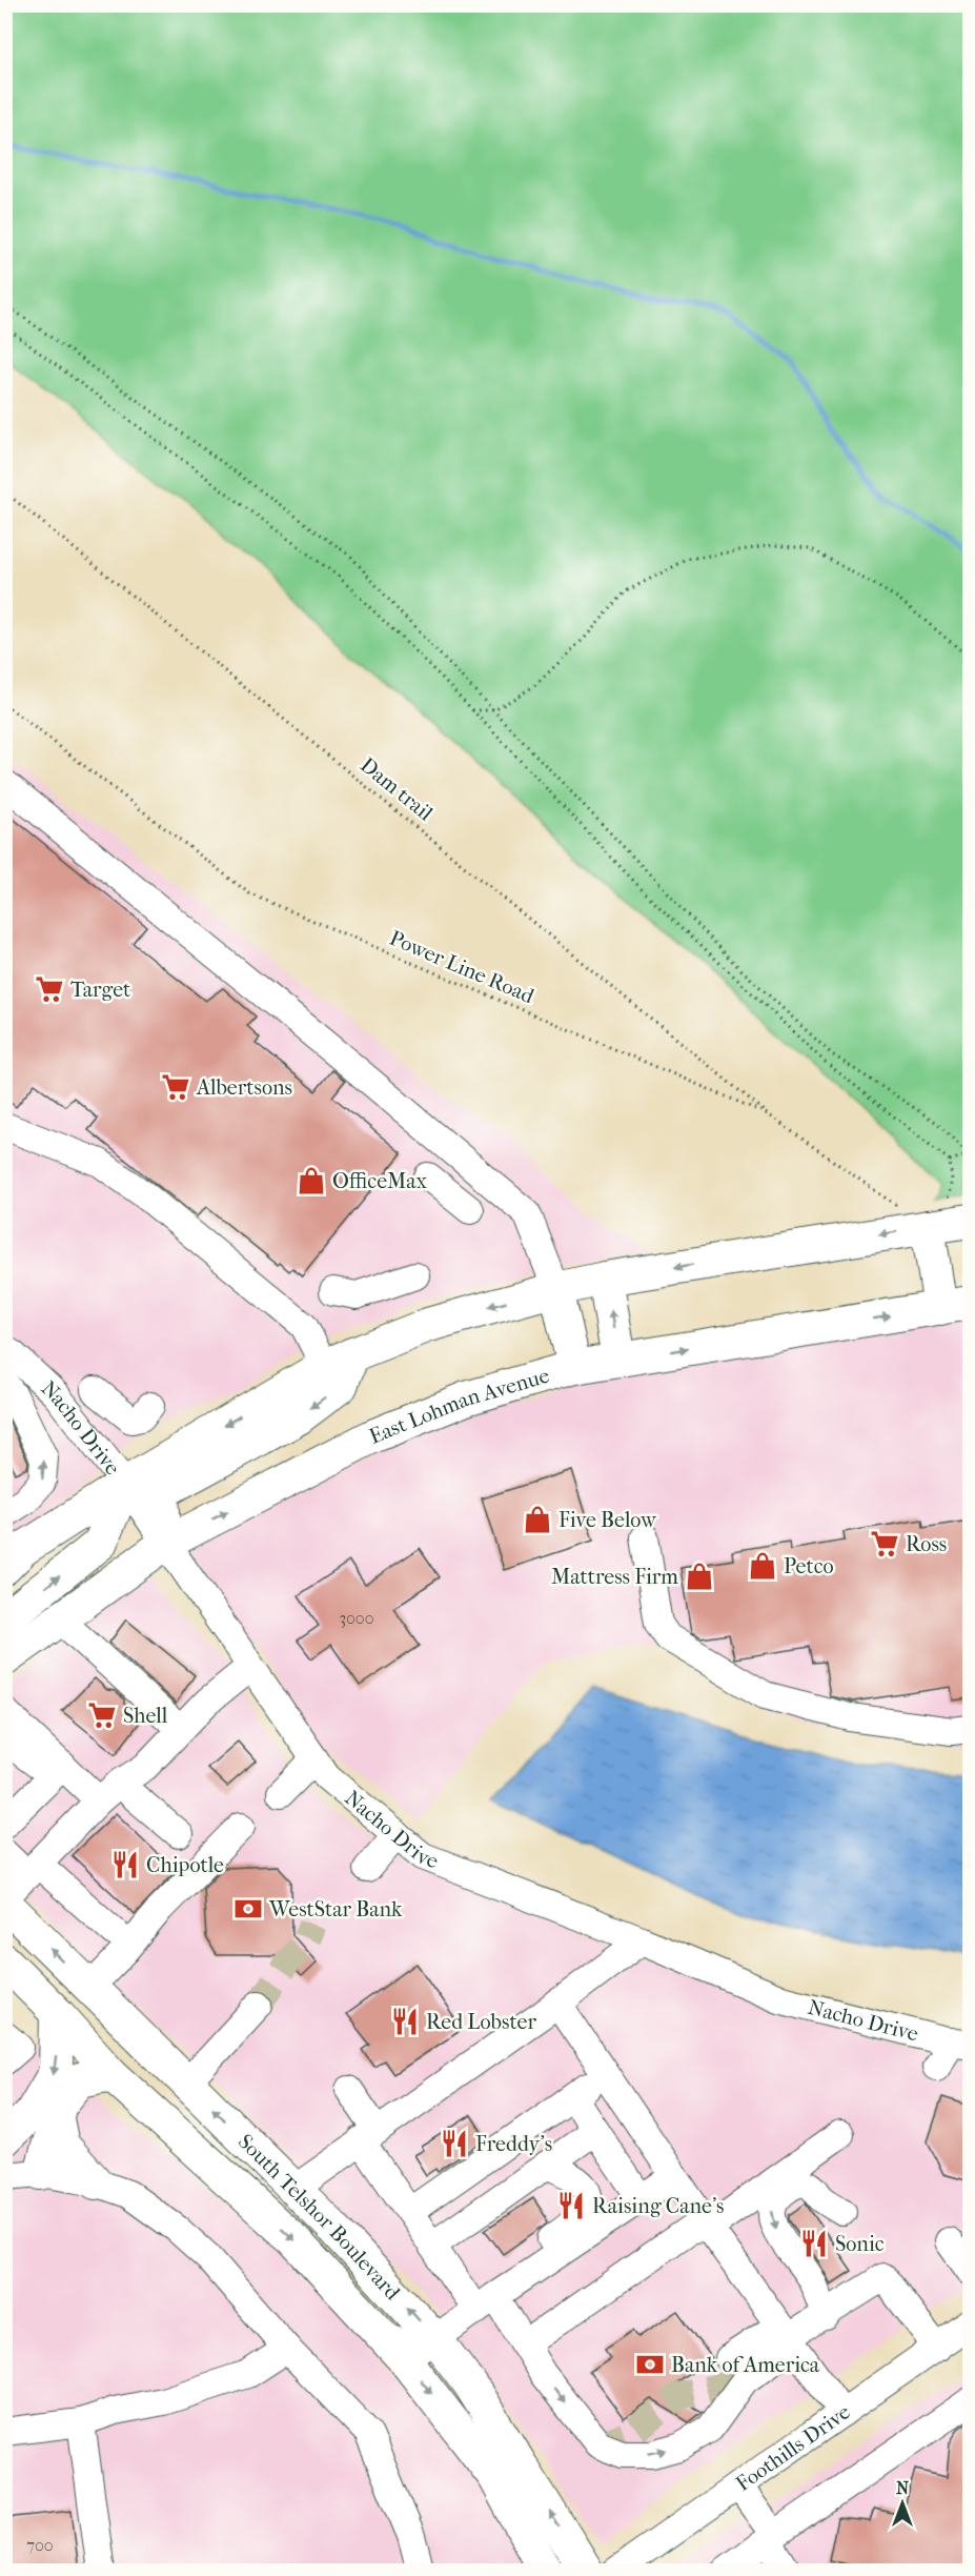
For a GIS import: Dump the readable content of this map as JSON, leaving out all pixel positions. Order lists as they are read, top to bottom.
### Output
{
  "streets": {
    "main road": ["East Lohman Avenue", "South Telshor Boulevard"],
    "street": ["Nacho Drive", "Foothills Drive"],
    "path": ["Dam trail", "Power Line Road"]
  },
  "crossings": [
    ["Dam trail", "Power Line Road"],
    ["East Lohman Avenue", "Nacho Drive"]
  ],
  "places": {
    "supermarket": [
      "Target",
      "Albertsons",
      "Ross",
      "Shell"
    ],
    "shop": [
      "OfficeMax",
      "Five Below",
      "Petco",
      "Mattress Firm"
    ],
    "restaurant": [
      "Chipotle",
      "Red Lobster",
      "Freddy's",
      "Raising Cane's",
      "Sonic"
    ],
    "bank": ["WestStar Bank", "Bank of America"]
  },
  "house_numbers": ["3000", "700"],
  "north": "top"
}
